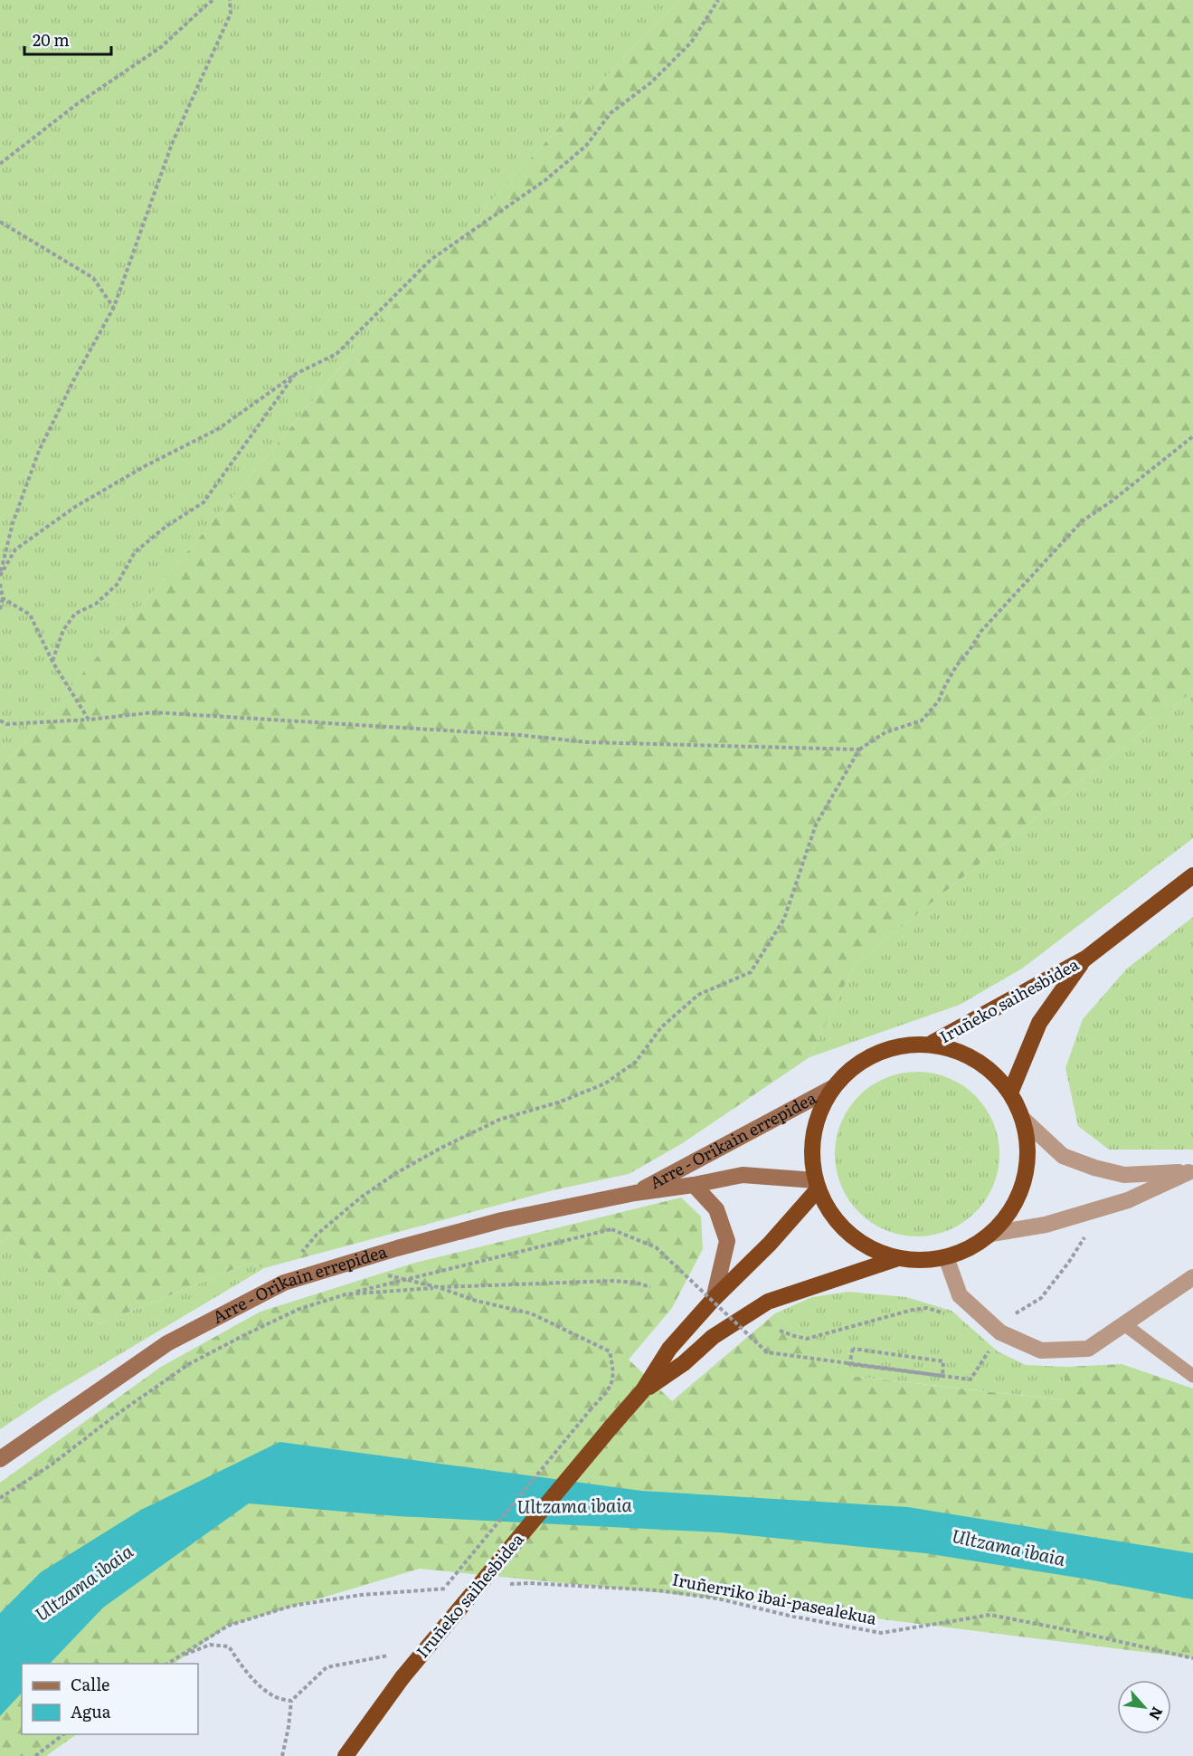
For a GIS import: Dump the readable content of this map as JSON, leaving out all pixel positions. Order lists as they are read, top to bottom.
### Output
{
  "streets": {
    "highway": ["Iruñeko saihesbidea"],
    "main road": ["Arre - Orikain errepidea"],
    "path": ["Iruñerriko ibai-pasealekua"]
  },
  "crossings": [
    ["Iruñeko saihesbidea", "Arre - Orikain errepidea"]
  ],
  "water": ["Ultzama ibaia"],
  "legend": ["Calle", "Agua"],
  "scale_bar": "20 m",
  "north": "bottom right"
}
